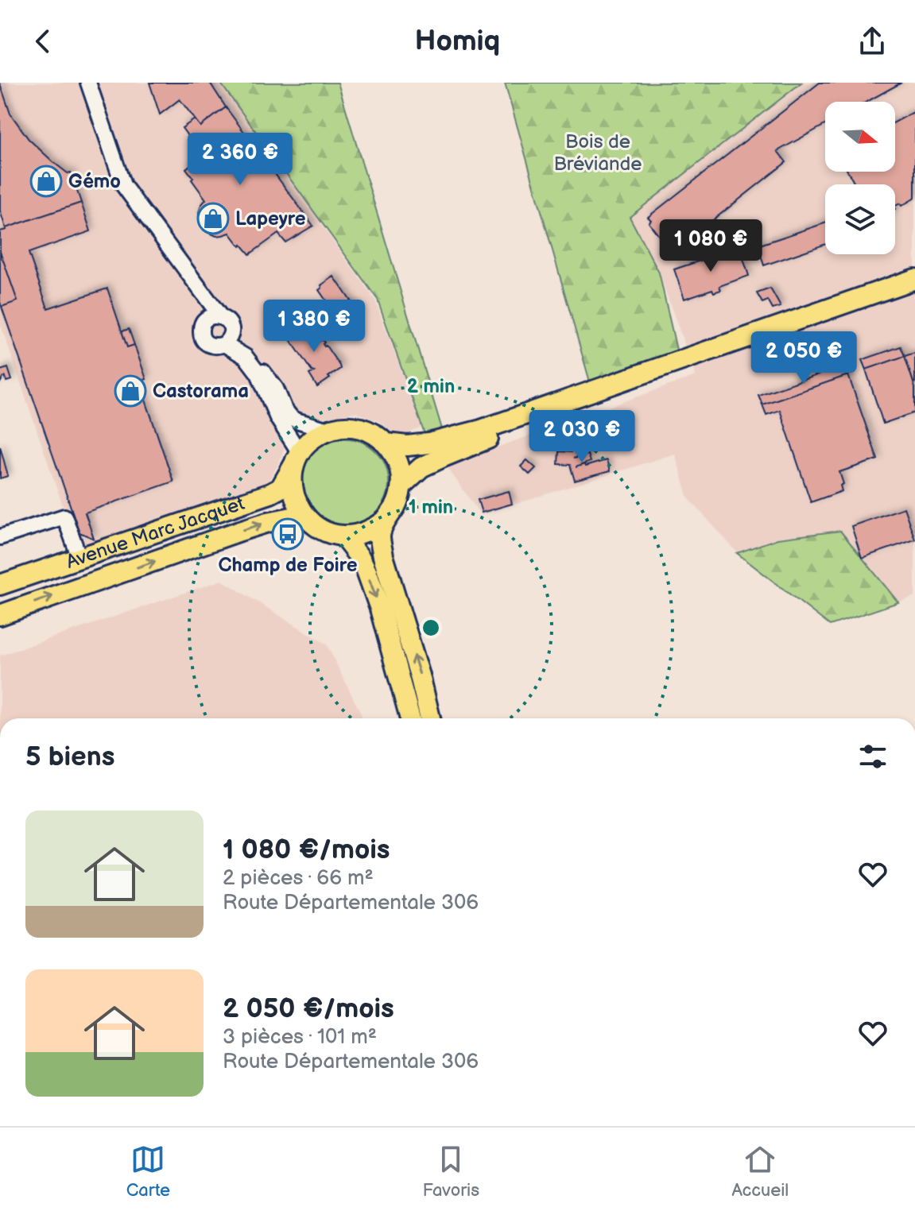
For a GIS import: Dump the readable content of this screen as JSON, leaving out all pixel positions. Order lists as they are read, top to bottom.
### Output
{
  "streets": {
    "main road": ["Avenue Marc Jacquet"]
  },
  "parks": ["Bois de Bréviande"],
  "places": {
    "shop": ["Gémo", "Lapeyre", "Castorama"],
    "bus stop": ["Champ de Foire"]
  },
  "north": "right",
  "page": {
    "header": "Homiq",
    "price": [
      "2 360 €",
      "1 080 €",
      "1 380 €",
      "2 050 €",
      "2 030 €"
    ],
    "heading": "5 biens",
    "list": [
      {
        "name": "1 080 €/mois",
        "note": "2 pièces · 66 m² · Route Départementale 306"
      },
      {
        "name": "2 050 €/mois",
        "note": "3 pièces · 101 m² · Route Départementale 306"
      }
    ],
    "tabs": ["Carte", "Favoris", "Accueil"]
  },
  "rings": ["2 min", "1 min"]
}
